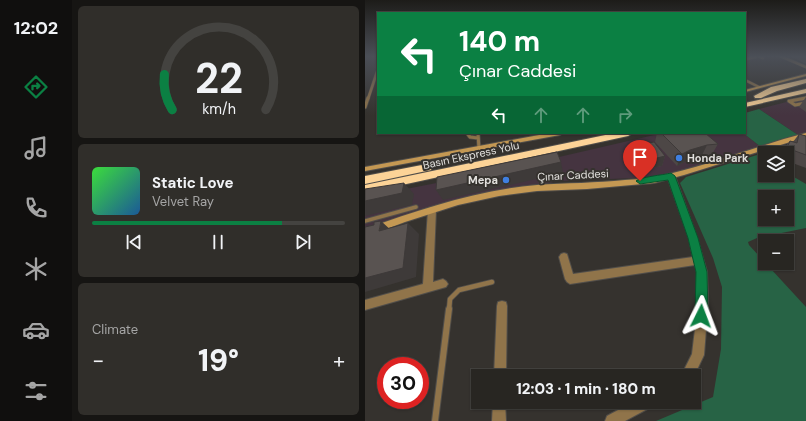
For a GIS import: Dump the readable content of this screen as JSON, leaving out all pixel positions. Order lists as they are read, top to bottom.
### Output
{
  "streets": {
    "highway": ["Basın Ekspress Yolu"],
    "main road": ["Çınar Caddesi"]
  },
  "places": ["Honda Park", "Mepa"],
  "page": {
    "tabs": "12:02",
    "turn": ["140 m", "Çınar Caddesi"],
    "map_buttons": ["+", "−"],
    "song": ["Static Love", "Velvet Ray"],
    "tile": "Climate",
    "heat": ["−", "19°", "+"],
    "limit": "30",
    "trip": "12:03 · 1 min · 180 m",
    "gauge": ["22", "km/h"]
  }
}
